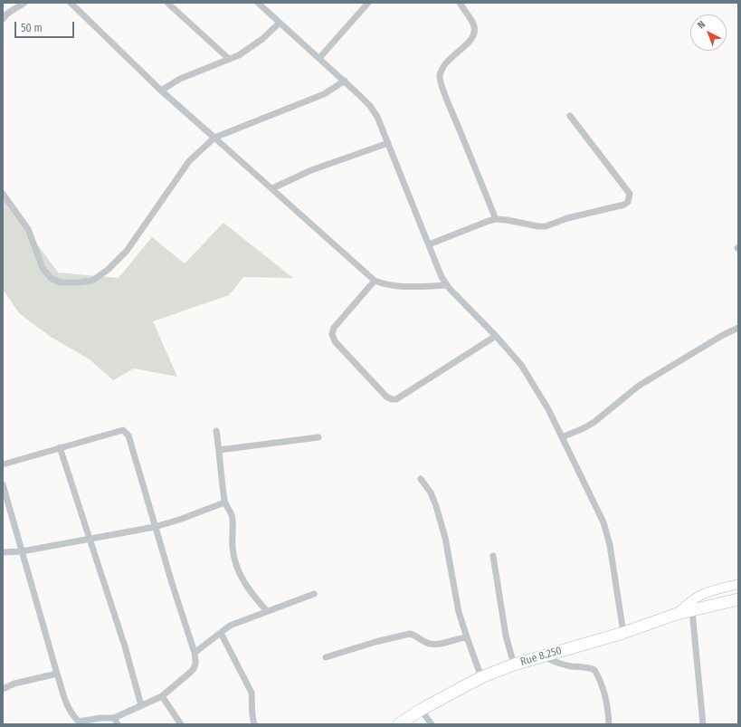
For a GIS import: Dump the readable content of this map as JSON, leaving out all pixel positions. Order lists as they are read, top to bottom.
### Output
{
  "streets": {
    "highway": ["Rue 8.250"]
  },
  "scale_bar": "50 m",
  "north": "top left"
}
